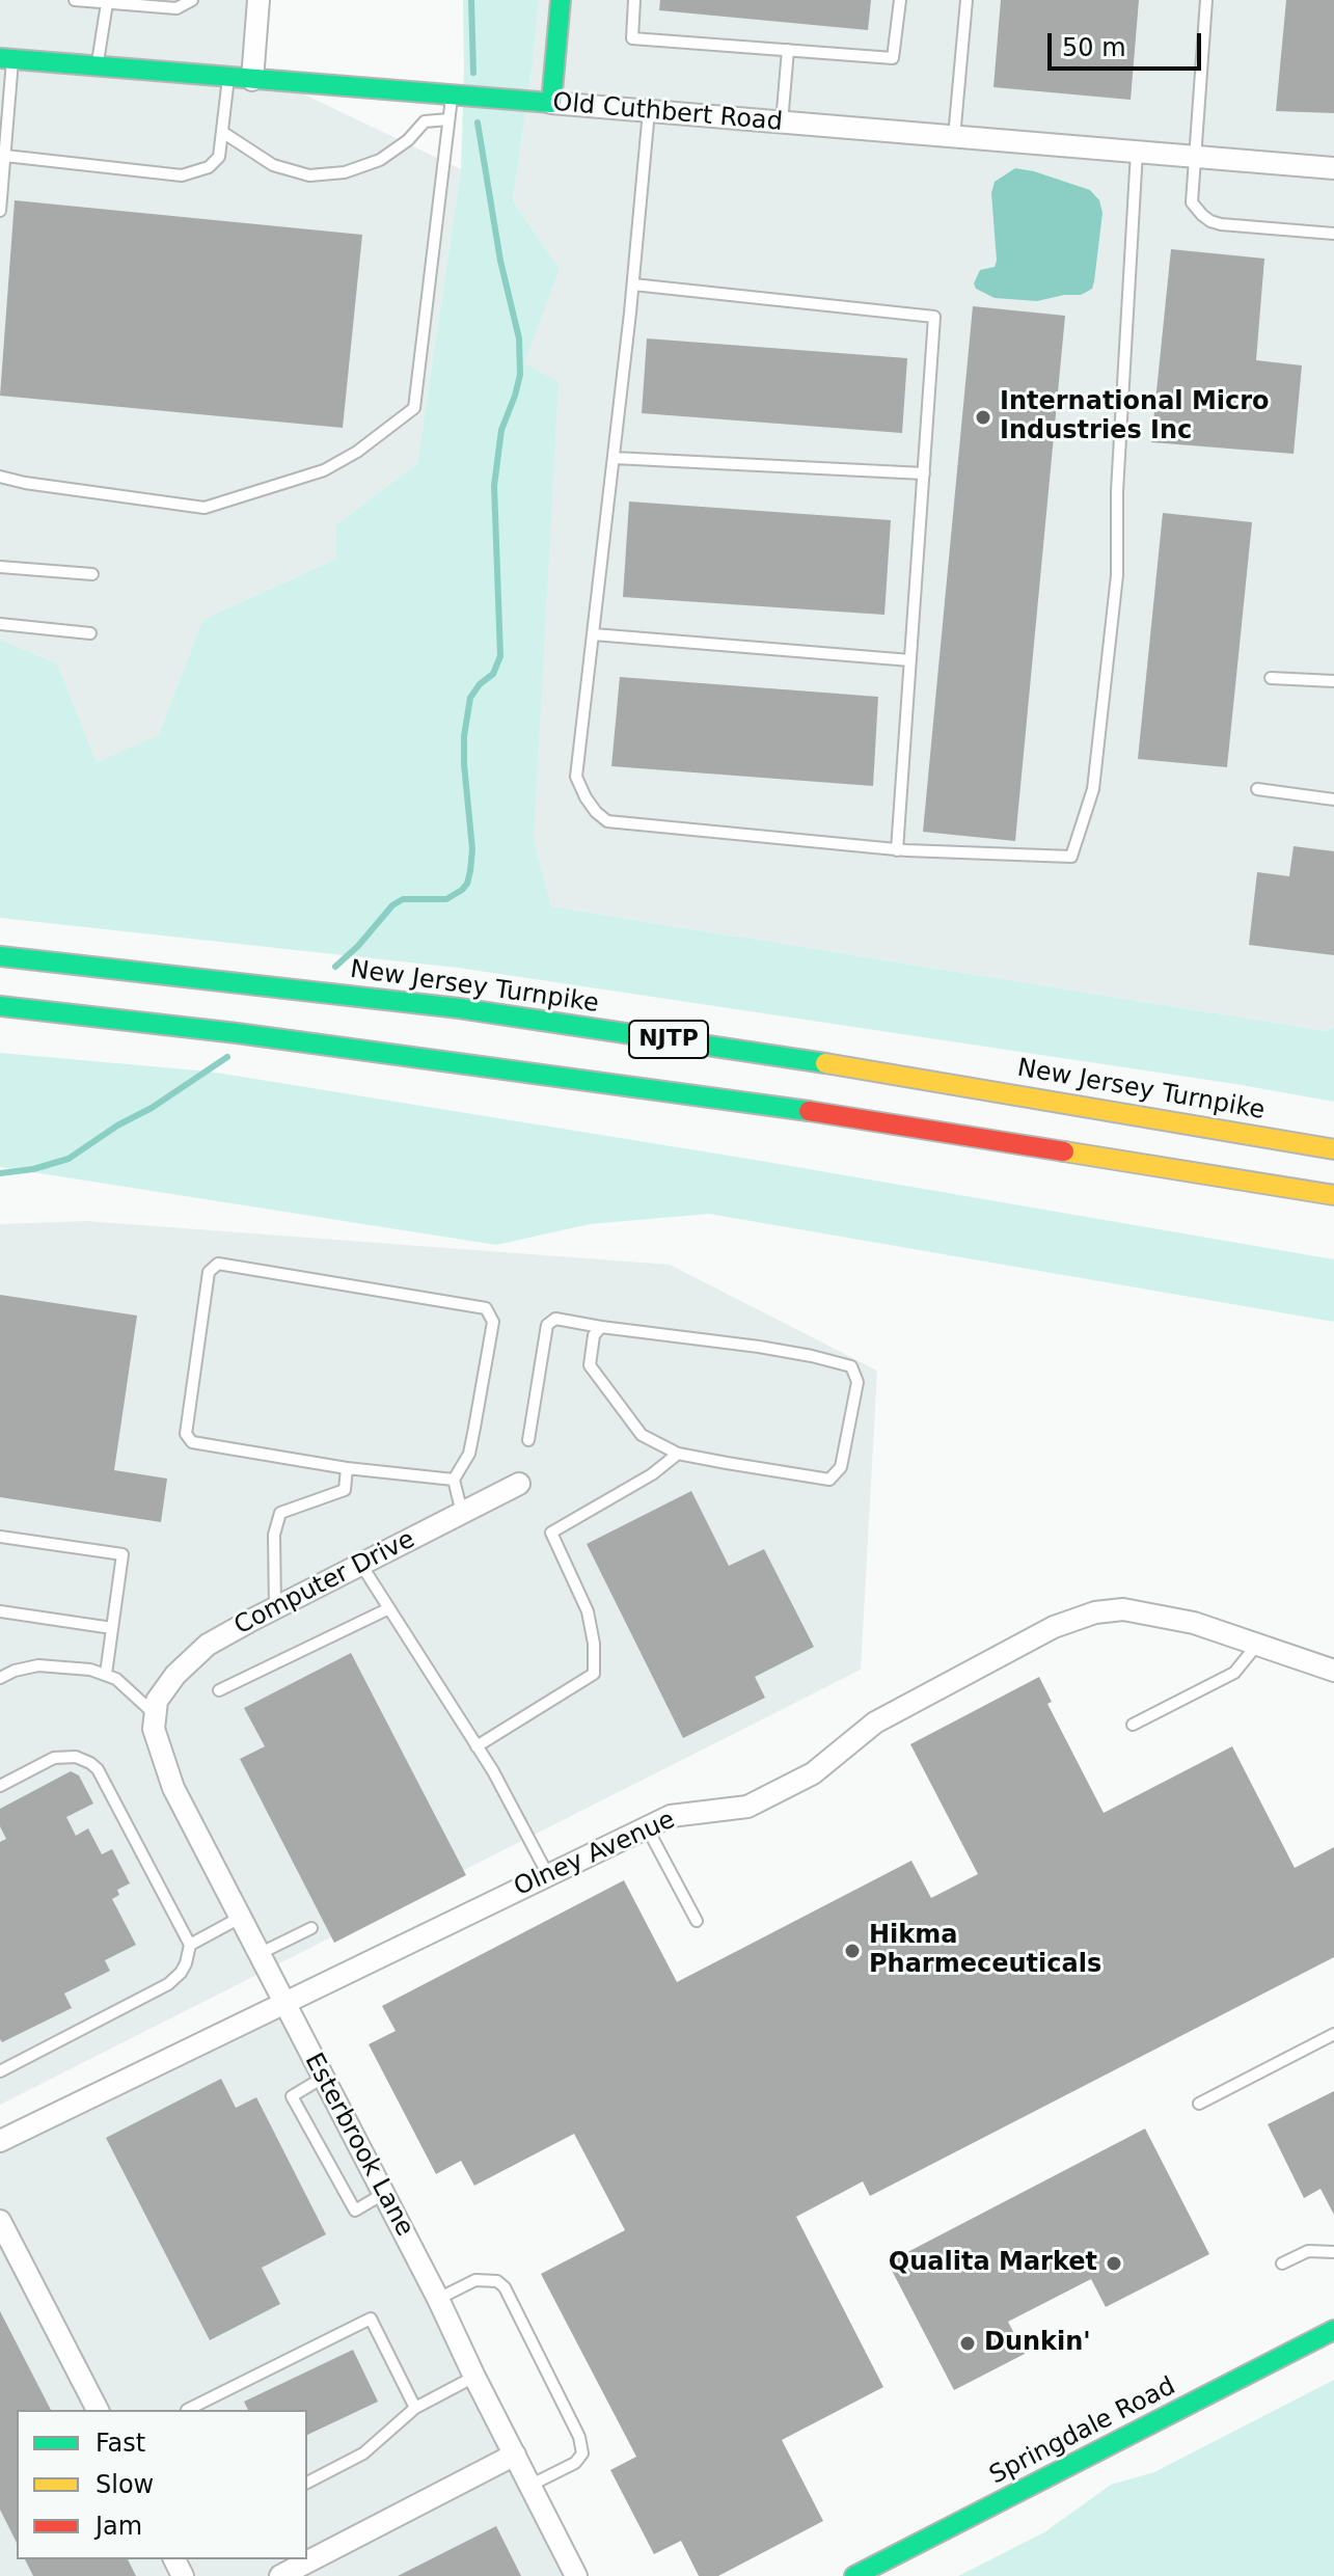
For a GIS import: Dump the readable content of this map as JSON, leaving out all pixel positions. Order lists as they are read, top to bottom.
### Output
{
  "streets": {
    "main road": [
      "Old Cuthbert Road",
      "New Jersey Turnpike",
      "NJTP",
      "Springdale Road"
    ],
    "street": ["Computer Drive", "Olney Avenue", "Esterbrook Lane"]
  },
  "crossings": [
    ["Computer Drive", "Esterbrook Lane"],
    ["Olney Avenue", "Esterbrook Lane"]
  ],
  "places": [
    "International Micro Industries Inc",
    "Hikma Pharmeceuticals",
    "Qualita Market",
    "Dunkin'"
  ],
  "legend": ["Fast", "Slow", "Jam"],
  "scale_bar": "50 m"
}
